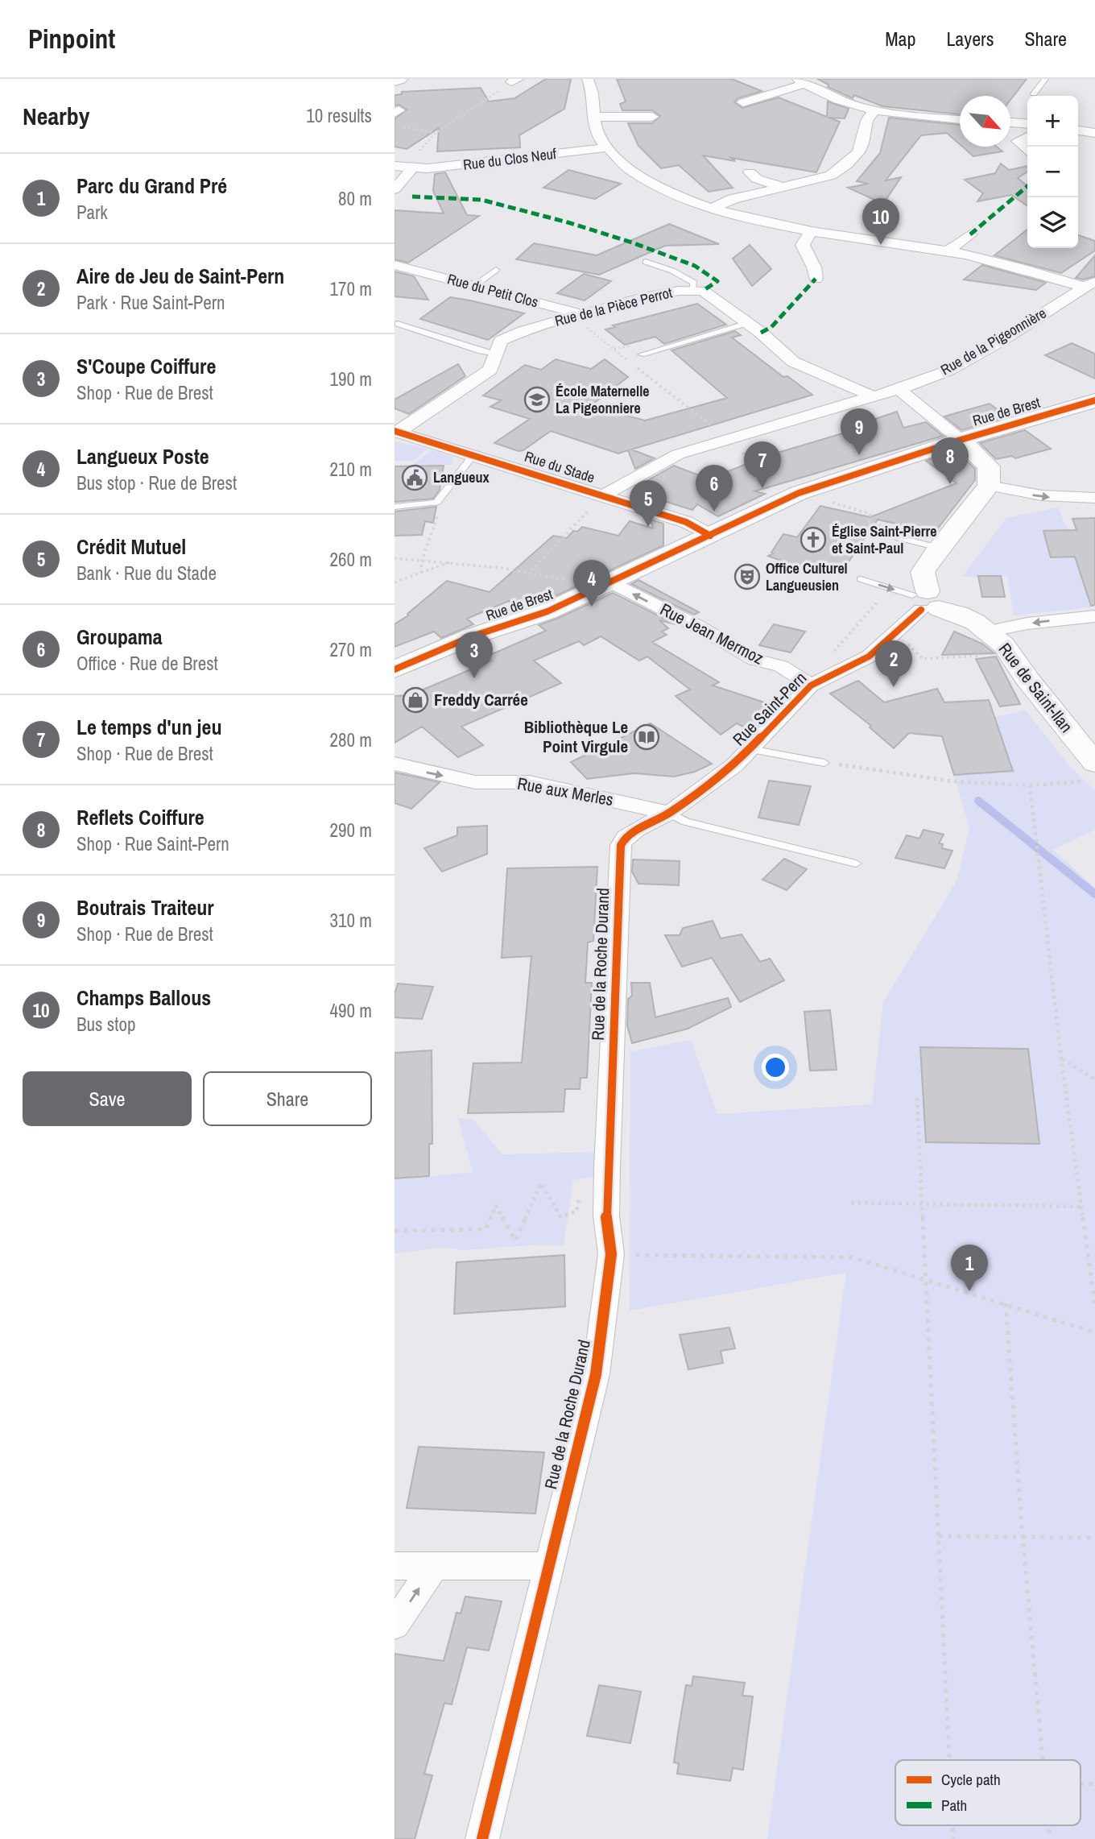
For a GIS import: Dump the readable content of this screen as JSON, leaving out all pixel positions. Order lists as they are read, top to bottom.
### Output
{
  "streets": {
    "main road": ["Rue de Brest", "Rue de Saint-Ilan"],
    "street": [
      "Rue du Clos Neuf",
      "Rue du Petit Clos",
      "Rue de la Pièce Perrot",
      "Rue de la Pigeonnière",
      "Rue du Stade",
      "Rue Jean Mermoz",
      "Rue Saint-Pern",
      "Rue aux Merles",
      "Rue de la Roche Durand"
    ]
  },
  "crossings": [
    ["Rue du Petit Clos", "Rue de la Pièce Perrot"],
    ["Rue de la Pièce Perrot", "Rue de la Pigeonnière"],
    ["Rue de la Pièce Perrot", "Rue du Stade"],
    ["Rue de la Pigeonnière", "Rue du Stade"],
    ["Rue de Brest", "Rue du Stade"],
    ["Rue de Brest", "Rue Jean Mermoz"],
    ["Rue Jean Mermoz", "Rue Saint-Pern"],
    ["Rue de Saint-Ilan", "Rue Saint-Pern"],
    ["Rue Saint-Pern", "Rue aux Merles"],
    ["Rue Saint-Pern", "Rue de la Roche Durand"],
    ["Rue aux Merles", "Rue de la Roche Durand"]
  ],
  "one_way": ["Rue Jean Mermoz", "Rue aux Merles"],
  "places": {
    "school or university": ["École Maternelle La Pigeonniere"],
    "public building": ["Langueux"],
    "church": ["Église Saint-Pierre et Saint-Paul"],
    "theatre": ["Office Culturel Langueusien"],
    "shop": ["Freddy Carrée"],
    "library": ["Bibliothèque Le Point Virgule"]
  },
  "legend": ["Cycle path", "Path"],
  "north": "bottom right",
  "page": {
    "header": "Pinpoint",
    "nav": ["Map", "Layers", "Share"],
    "heading": ["Nearby", "10 results"],
    "map_buttons": ["+", "−"],
    "list": [
      {
        "mark": "1",
        "name": "Parc du Grand Pré",
        "note": "Park",
        "value": "80 m"
      },
      {
        "mark": "2",
        "name": "Aire de Jeu de Saint-Pern",
        "note": "Park · Rue Saint-Pern",
        "value": "170 m"
      },
      {
        "mark": "3",
        "name": "S'Coupe Coiffure",
        "note": "Shop · Rue de Brest",
        "value": "190 m"
      },
      {
        "mark": "4",
        "name": "Langueux Poste",
        "note": "Bus stop · Rue de Brest",
        "value": "210 m"
      },
      {
        "mark": "5",
        "name": "Crédit Mutuel",
        "note": "Bank · Rue du Stade",
        "value": "260 m"
      },
      {
        "mark": "6",
        "name": "Groupama",
        "note": "Office · Rue de Brest",
        "value": "270 m"
      },
      {
        "mark": "7",
        "name": "Le temps d'un jeu",
        "note": "Shop · Rue de Brest",
        "value": "280 m"
      },
      {
        "mark": "8",
        "name": "Reflets Coiffure",
        "note": "Shop · Rue Saint-Pern",
        "value": "290 m"
      },
      {
        "mark": "9",
        "name": "Boutrais Traiteur",
        "note": "Shop · Rue de Brest",
        "value": "310 m"
      },
      {
        "mark": "10",
        "name": "Champs Ballous",
        "note": "Bus stop",
        "value": "490 m"
      }
    ],
    "pins": [
      "10",
      "9",
      "8",
      "7",
      "6",
      "5",
      "4",
      "3",
      "2",
      "1"
    ],
    "buttons": ["Save", "Share"]
  }
}
